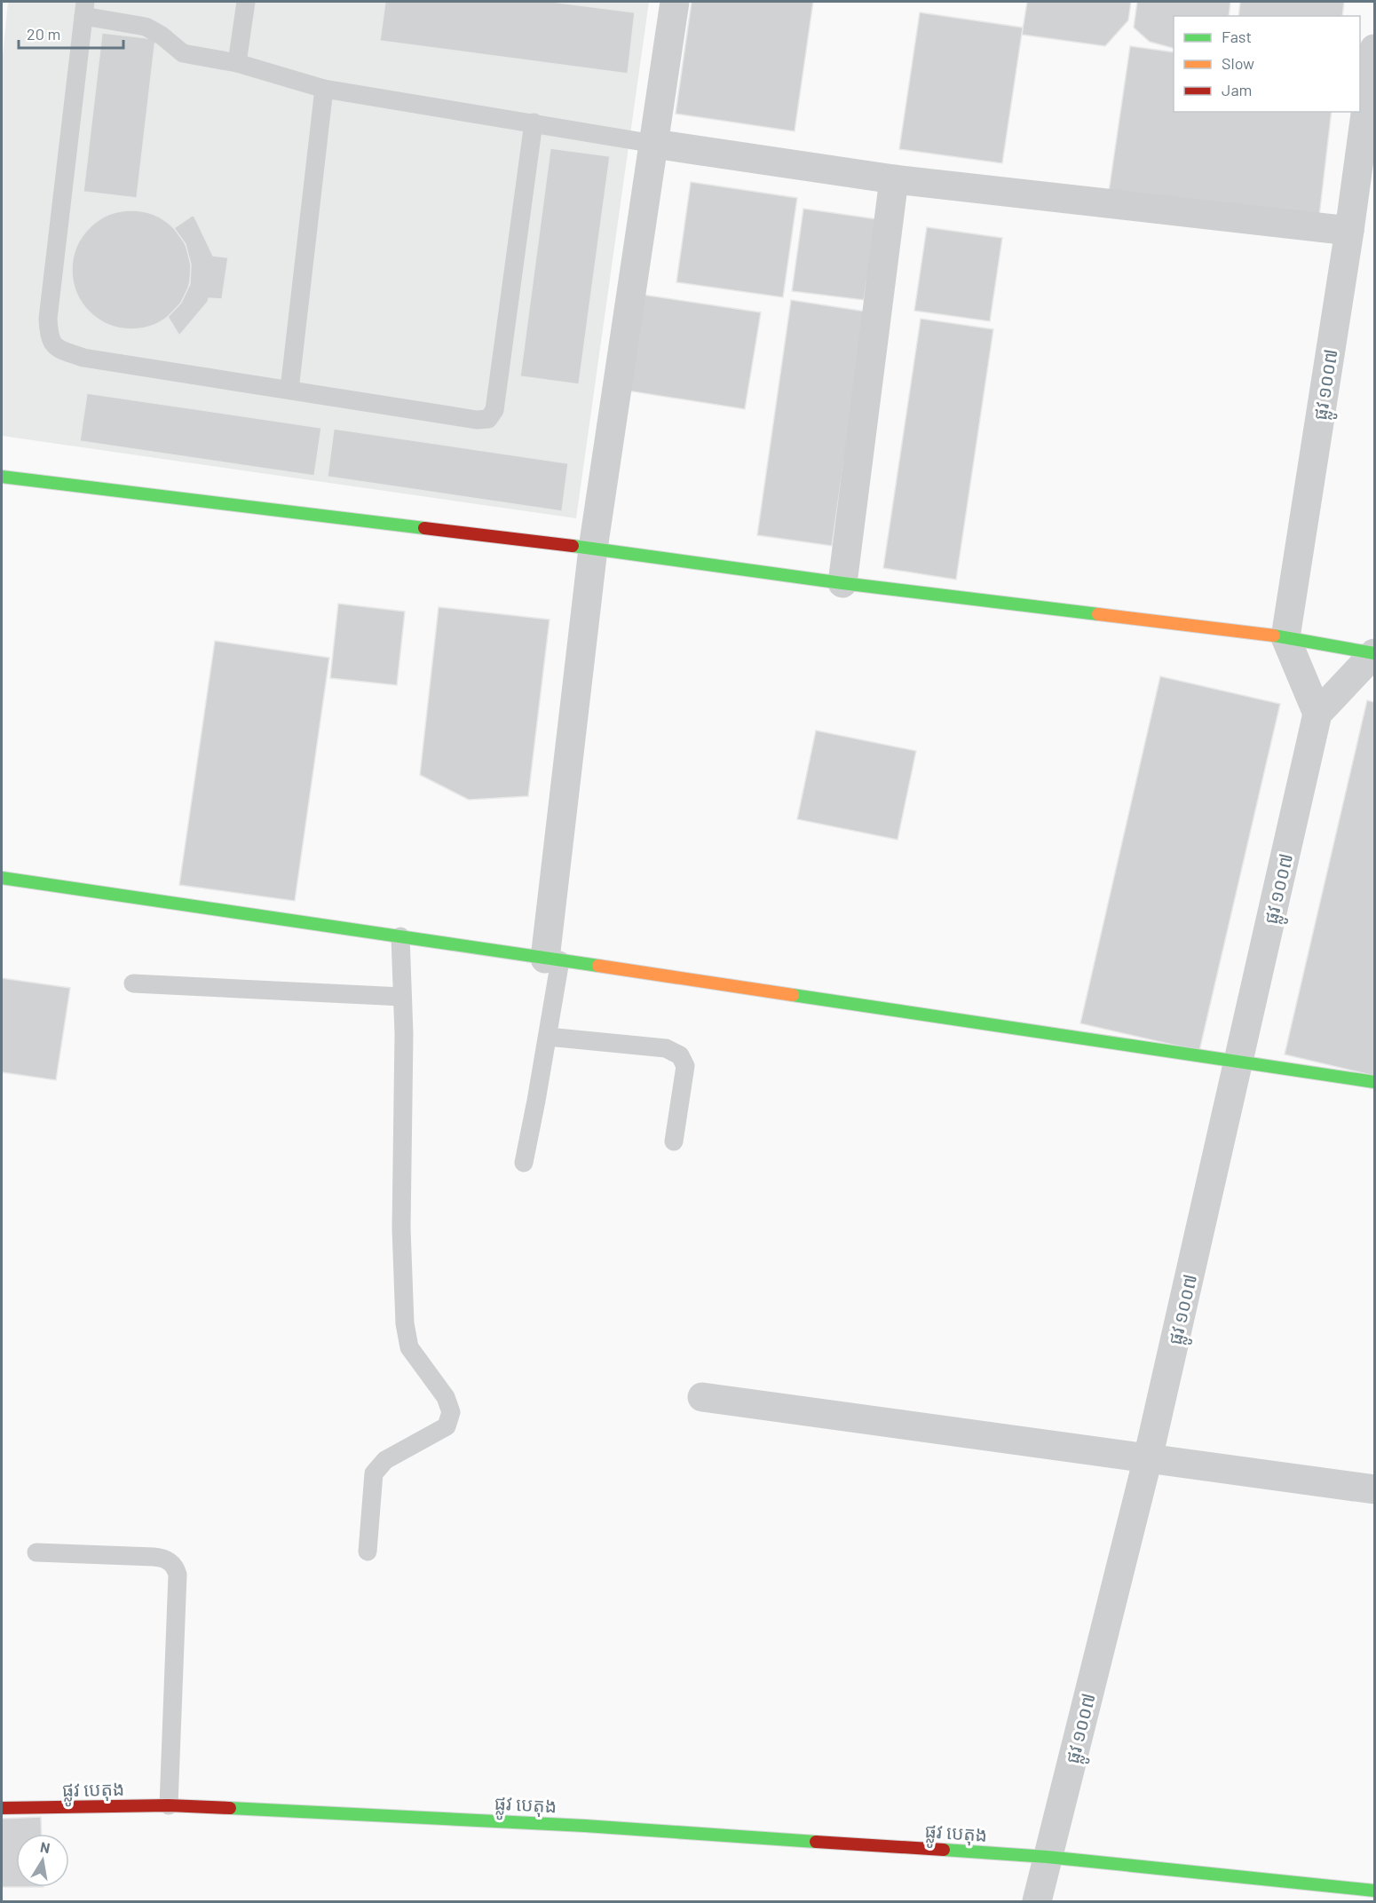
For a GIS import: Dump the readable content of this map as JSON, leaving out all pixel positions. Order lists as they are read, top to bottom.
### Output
{
  "streets": {
    "street": ["ផ្លូវ ១០០៧", "ផ្លូវ បេតុង"]
  },
  "crossings": [
    ["ផ្លូវ ១០០៧", "ផ្លូវ បេតុង"]
  ],
  "legend": ["Fast", "Slow", "Jam"],
  "scale_bar": "20 m",
  "north": "top"
}
